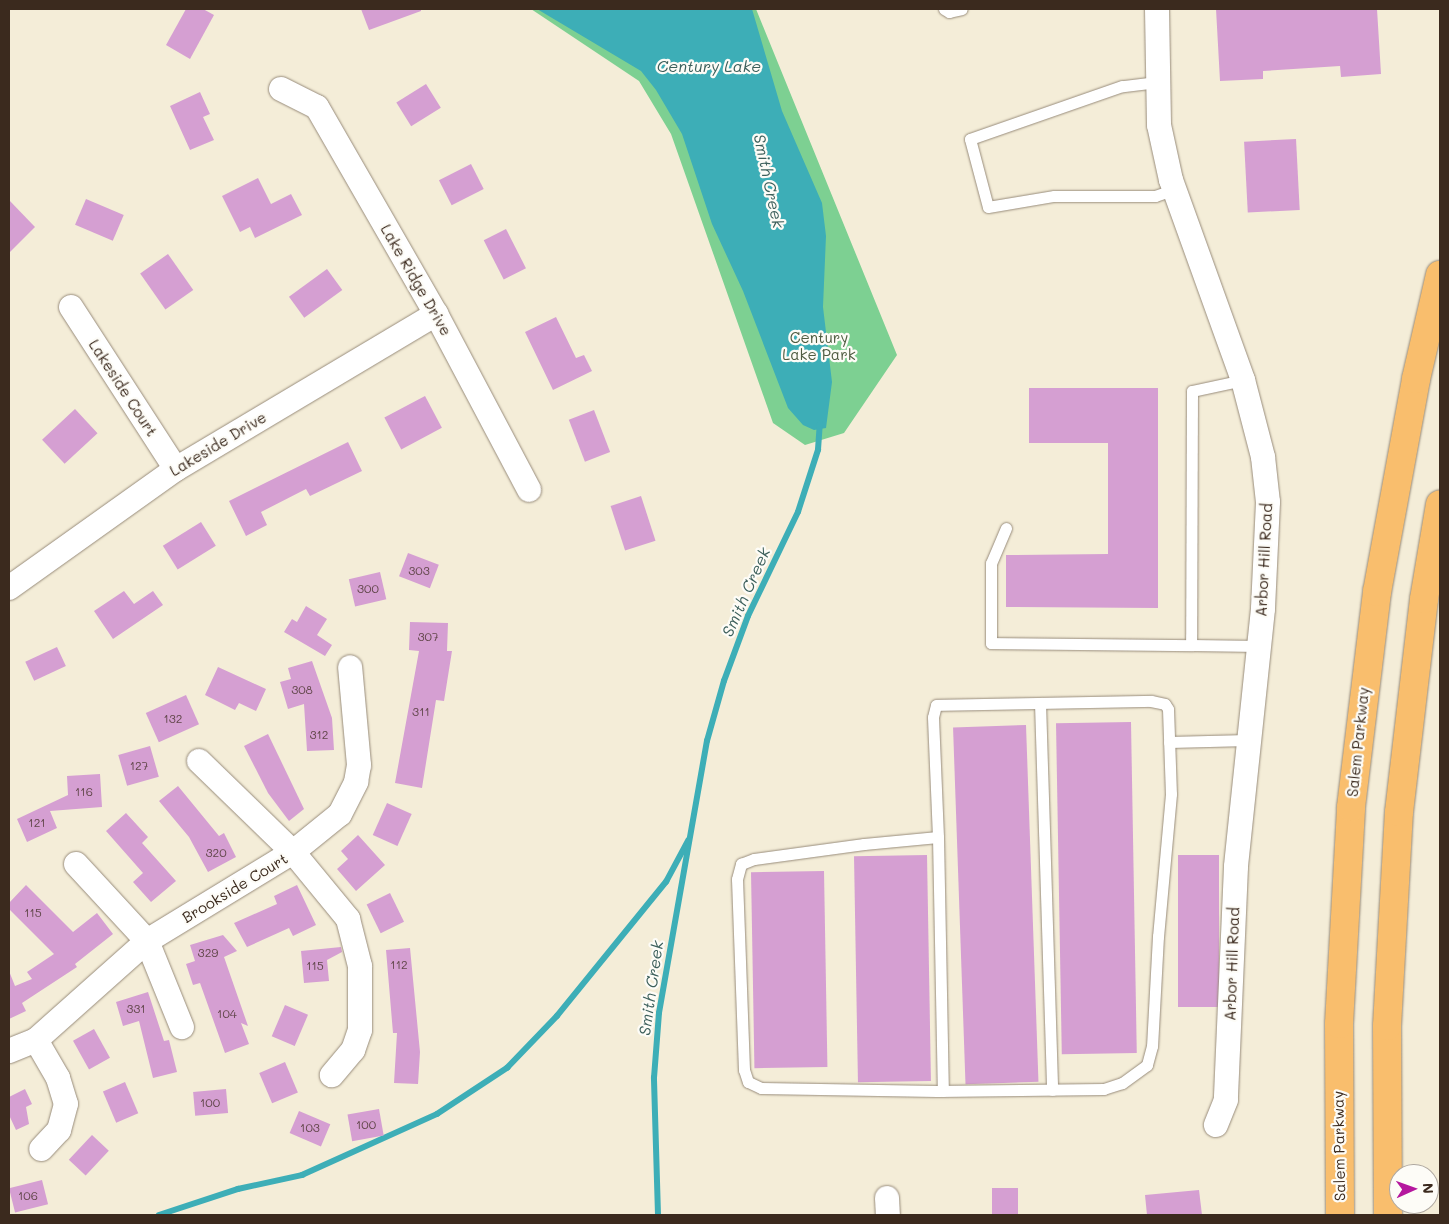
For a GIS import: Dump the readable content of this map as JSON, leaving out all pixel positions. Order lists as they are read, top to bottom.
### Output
{
  "streets": {
    "highway": ["Salem Parkway"],
    "street": [
      "Lake Ridge Drive",
      "Lakeside Court",
      "Lakeside Drive",
      "Arbor Hill Road",
      "Brookside Court"
    ]
  },
  "crossings": [
    ["Lake Ridge Drive", "Lakeside Drive"],
    ["Lakeside Court", "Lakeside Drive"]
  ],
  "water": ["Century Lake", "Smith Creek"],
  "parks": ["Century Lake Park"],
  "house_numbers": [
    "303",
    "300",
    "307",
    "308",
    "311",
    "132",
    "312",
    "127",
    "116",
    "121",
    "320",
    "115",
    "329",
    "112",
    "115",
    "331",
    "104",
    "100",
    "100",
    "103",
    "106"
  ],
  "north": "right"
}
